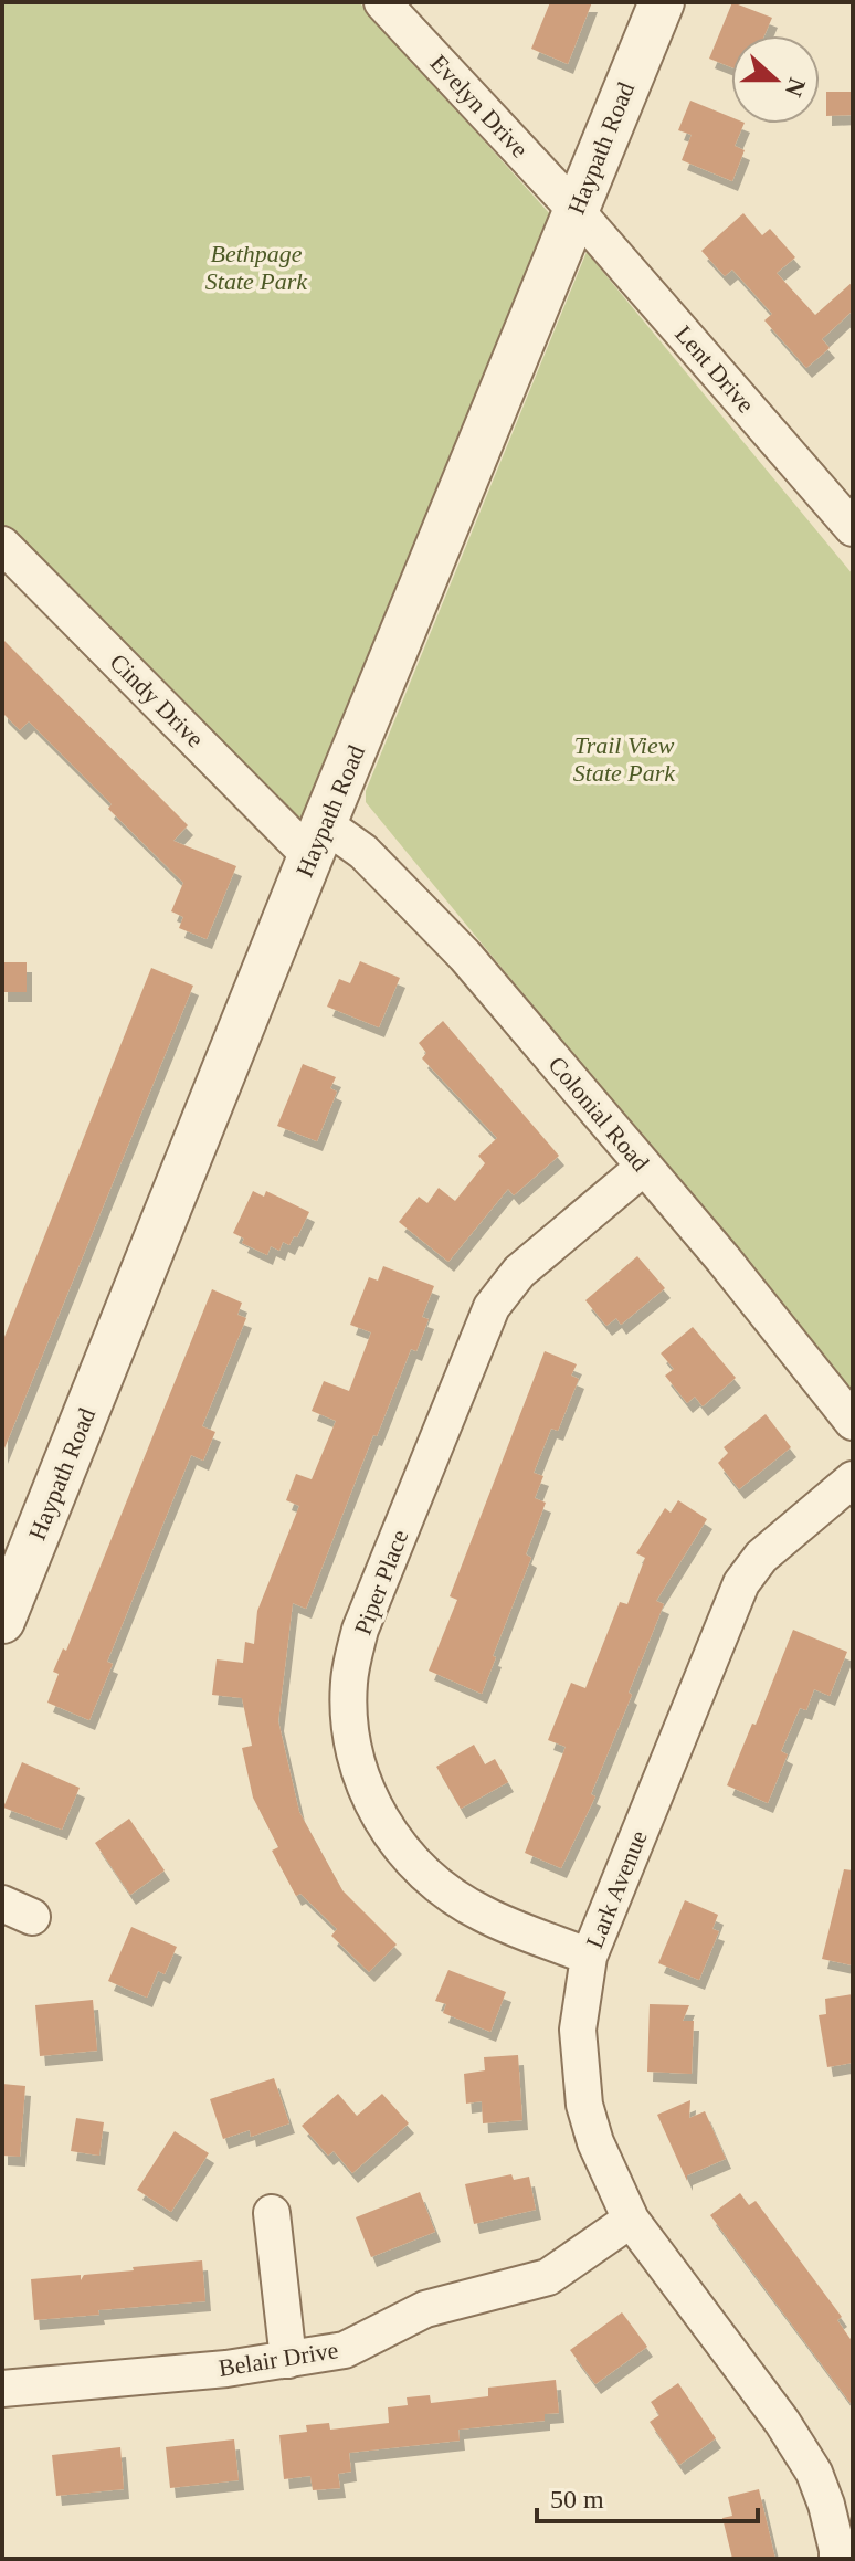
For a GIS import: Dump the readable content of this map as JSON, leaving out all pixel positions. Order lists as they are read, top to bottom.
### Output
{
  "streets": {
    "street": [
      "Evelyn Drive",
      "Haypath Road",
      "Lent Drive",
      "Cindy Drive",
      "Colonial Road",
      "Piper Place",
      "Lark Avenue",
      "Belair Drive"
    ]
  },
  "crossings": [
    ["Evelyn Drive", "Haypath Road"],
    ["Evelyn Drive", "Lent Drive"],
    ["Haypath Road", "Lent Drive"],
    ["Haypath Road", "Cindy Drive"],
    ["Haypath Road", "Colonial Road"],
    ["Cindy Drive", "Colonial Road"],
    ["Colonial Road", "Piper Place"],
    ["Piper Place", "Lark Avenue"],
    ["Lark Avenue", "Belair Drive"]
  ],
  "parks": ["Bethpage State Park", "Trail View State Park"],
  "scale_bar": "50 m",
  "north": "right"
}
